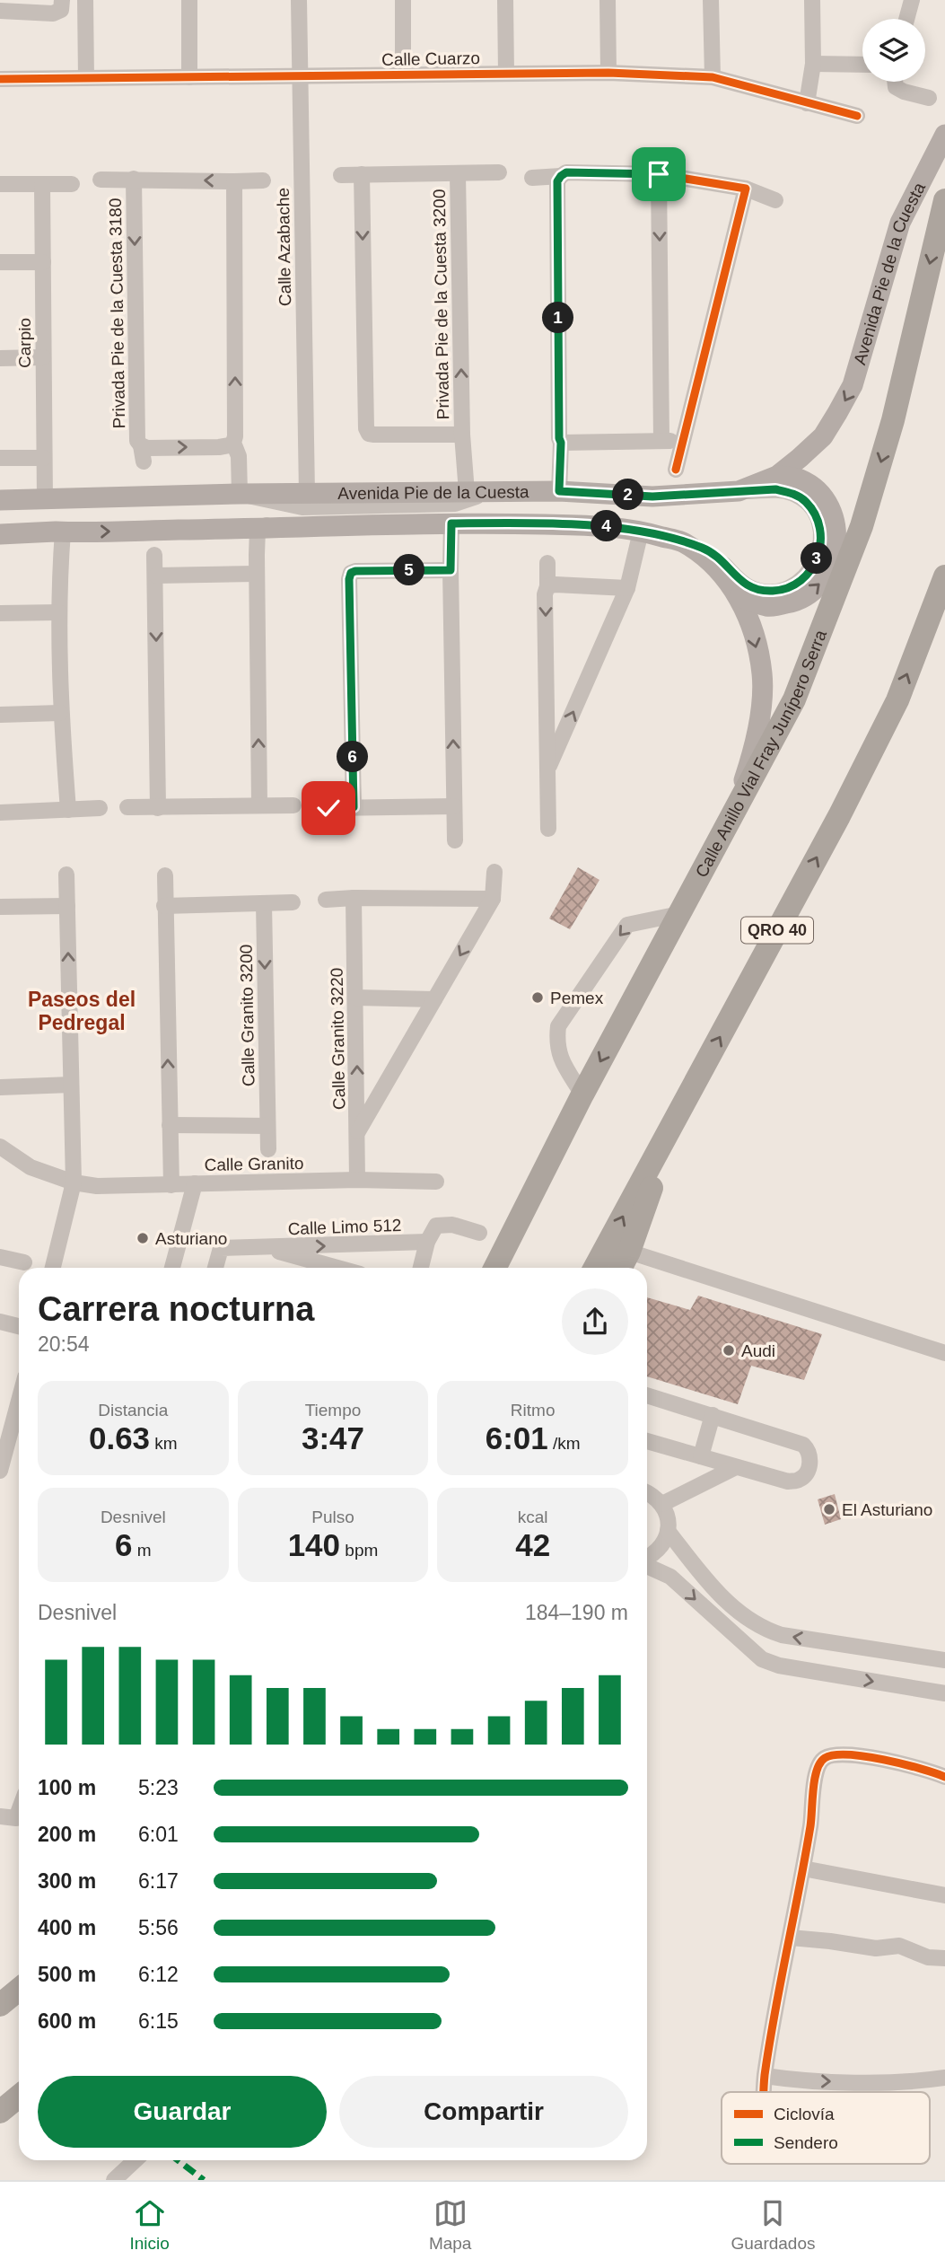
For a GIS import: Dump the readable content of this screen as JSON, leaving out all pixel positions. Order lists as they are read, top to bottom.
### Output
{
  "streets": {
    "highway": ["Calle Anillo Vial Fray Junípero Serra", "QRO 40"],
    "main road": ["Avenida Pie de la Cuesta"],
    "street": [
      "Calle Cuarzo",
      "Calle Azabache",
      "Privada Pie de la Cuesta 3200",
      "Privada Pie de la Cuesta 3180",
      "Carpio",
      "Calle Granito 3200",
      "Calle Granito 3220",
      "Calle Granito",
      "Calle Limo 512"
    ]
  },
  "crossings": [
    ["Calle Cuarzo", "Calle Azabache"],
    ["Calle Azabache", "Avenida Pie de la Cuesta"],
    ["Avenida Pie de la Cuesta", "Privada Pie de la Cuesta 3200"],
    ["Avenida Pie de la Cuesta", "Carpio"],
    ["Avenida Pie de la Cuesta", "Calle Anillo Vial Fray Junípero Serra"],
    ["Calle Granito 3220", "Calle Granito"]
  ],
  "one_way": ["Calle Granito 3220"],
  "districts": ["Paseos del Pedregal"],
  "places": [
    "Pemex",
    "Asturiano",
    "Audi",
    "El Asturiano"
  ],
  "legend": ["Ciclovía", "Sendero"],
  "page": {
    "pins": [
      "1",
      "2",
      "4",
      "3",
      "5",
      "6"
    ],
    "heading": ["Carrera nocturna", "20:54"],
    "stats": [
      ["Distancia", "0.63 km"],
      ["Tiempo", "3:47"],
      ["Ritmo", "6:01 /km"],
      ["Desnivel", "6 m"],
      ["Pulso", "140 bpm"],
      ["kcal", "42"]
    ],
    "chart": ["Desnivel", "184–190 m"],
    "list": [
      {
        "name": "100 m",
        "note": "5:23"
      },
      {
        "name": "200 m",
        "note": "6:01"
      },
      {
        "name": "300 m",
        "note": "6:17"
      },
      {
        "name": "400 m",
        "note": "5:56"
      },
      {
        "name": "500 m",
        "note": "6:12"
      },
      {
        "name": "600 m",
        "note": "6:15"
      }
    ],
    "buttons": ["Guardar", "Compartir"],
    "tabs": ["Inicio", "Mapa", "Guardados"]
  }
}
